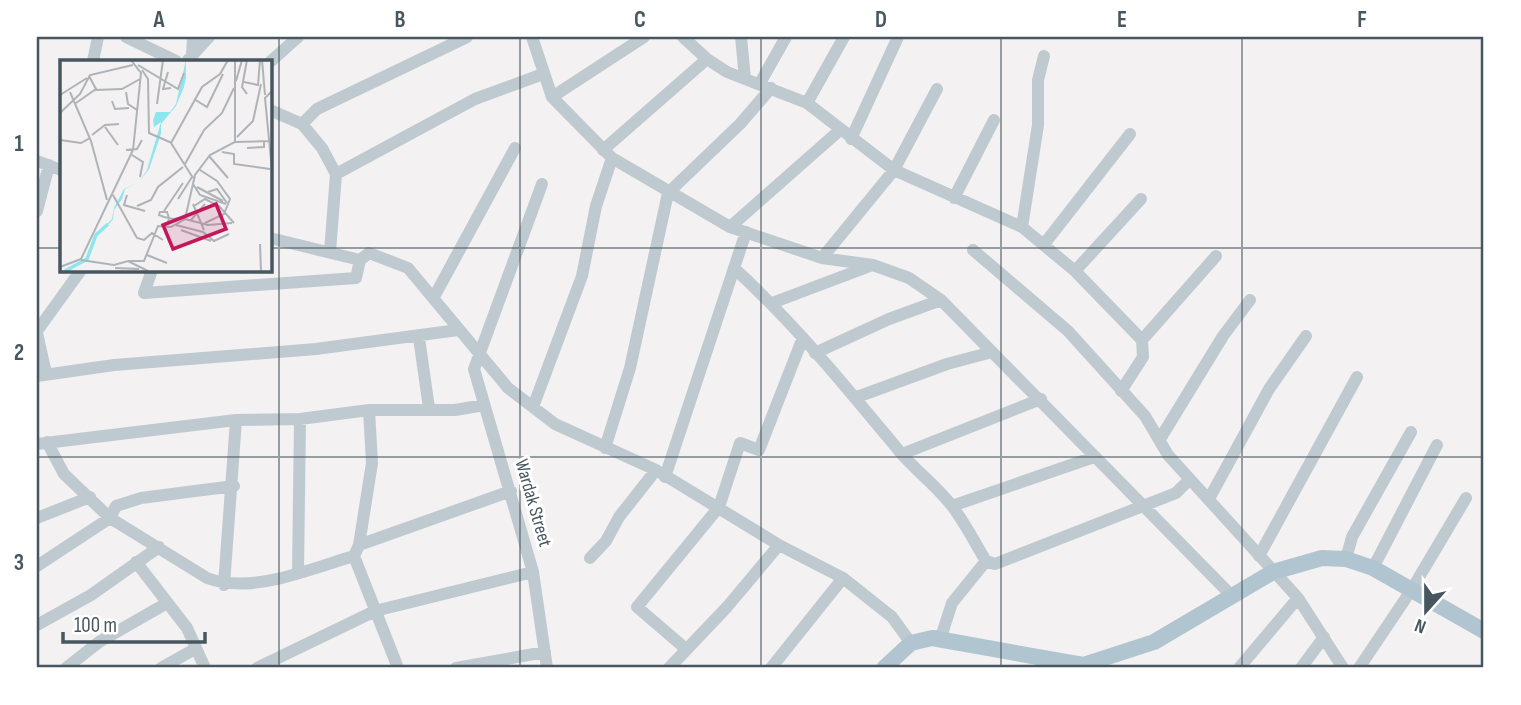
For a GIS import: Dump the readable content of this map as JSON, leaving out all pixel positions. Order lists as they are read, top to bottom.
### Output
{
  "streets": {
    "street": ["Wardak Street"]
  },
  "scale_bar": "100 m",
  "north": "bottom",
  "grid": {
    "columns": [
      "A",
      "B",
      "C",
      "D",
      "E",
      "F"
    ],
    "rows": ["1", "2", "3"]
  }
}
